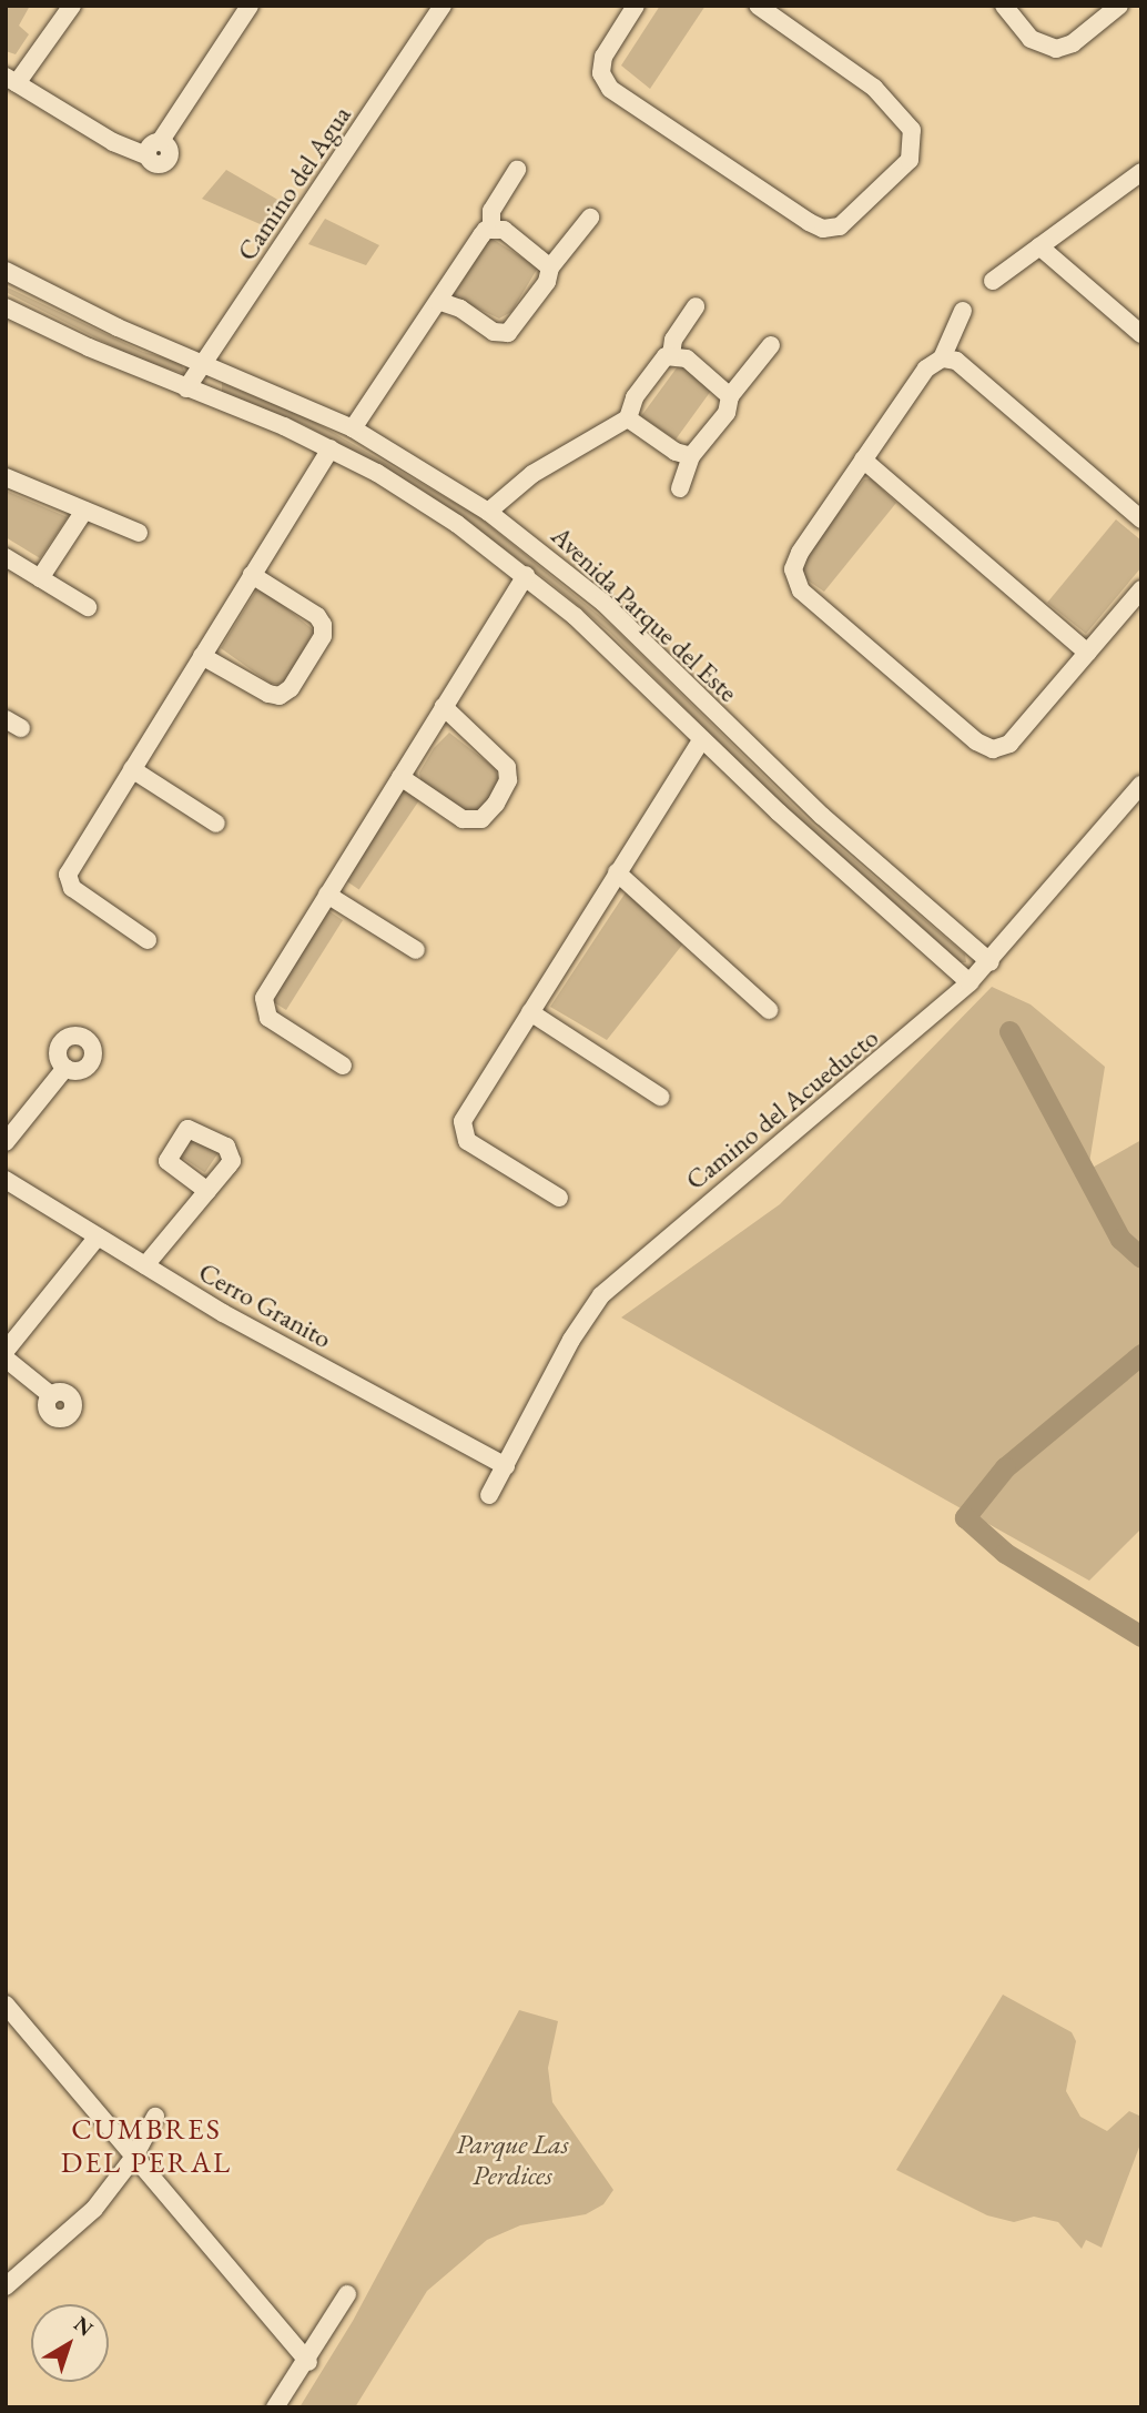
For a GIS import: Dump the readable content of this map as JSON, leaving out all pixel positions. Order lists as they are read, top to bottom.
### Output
{
  "streets": {
    "street": [
      "Camino del Agua",
      "Avenida Parque del Este",
      "Camino del Acueducto",
      "Cerro Granito"
    ]
  },
  "crossings": [
    ["Camino del Agua", "Avenida Parque del Este"],
    ["Avenida Parque del Este", "Camino del Acueducto"],
    ["Camino del Acueducto", "Cerro Granito"]
  ],
  "districts": ["CUMBRES DEL PERAL"],
  "parks": ["Parque Las Perdices"],
  "north": "top right"
}
